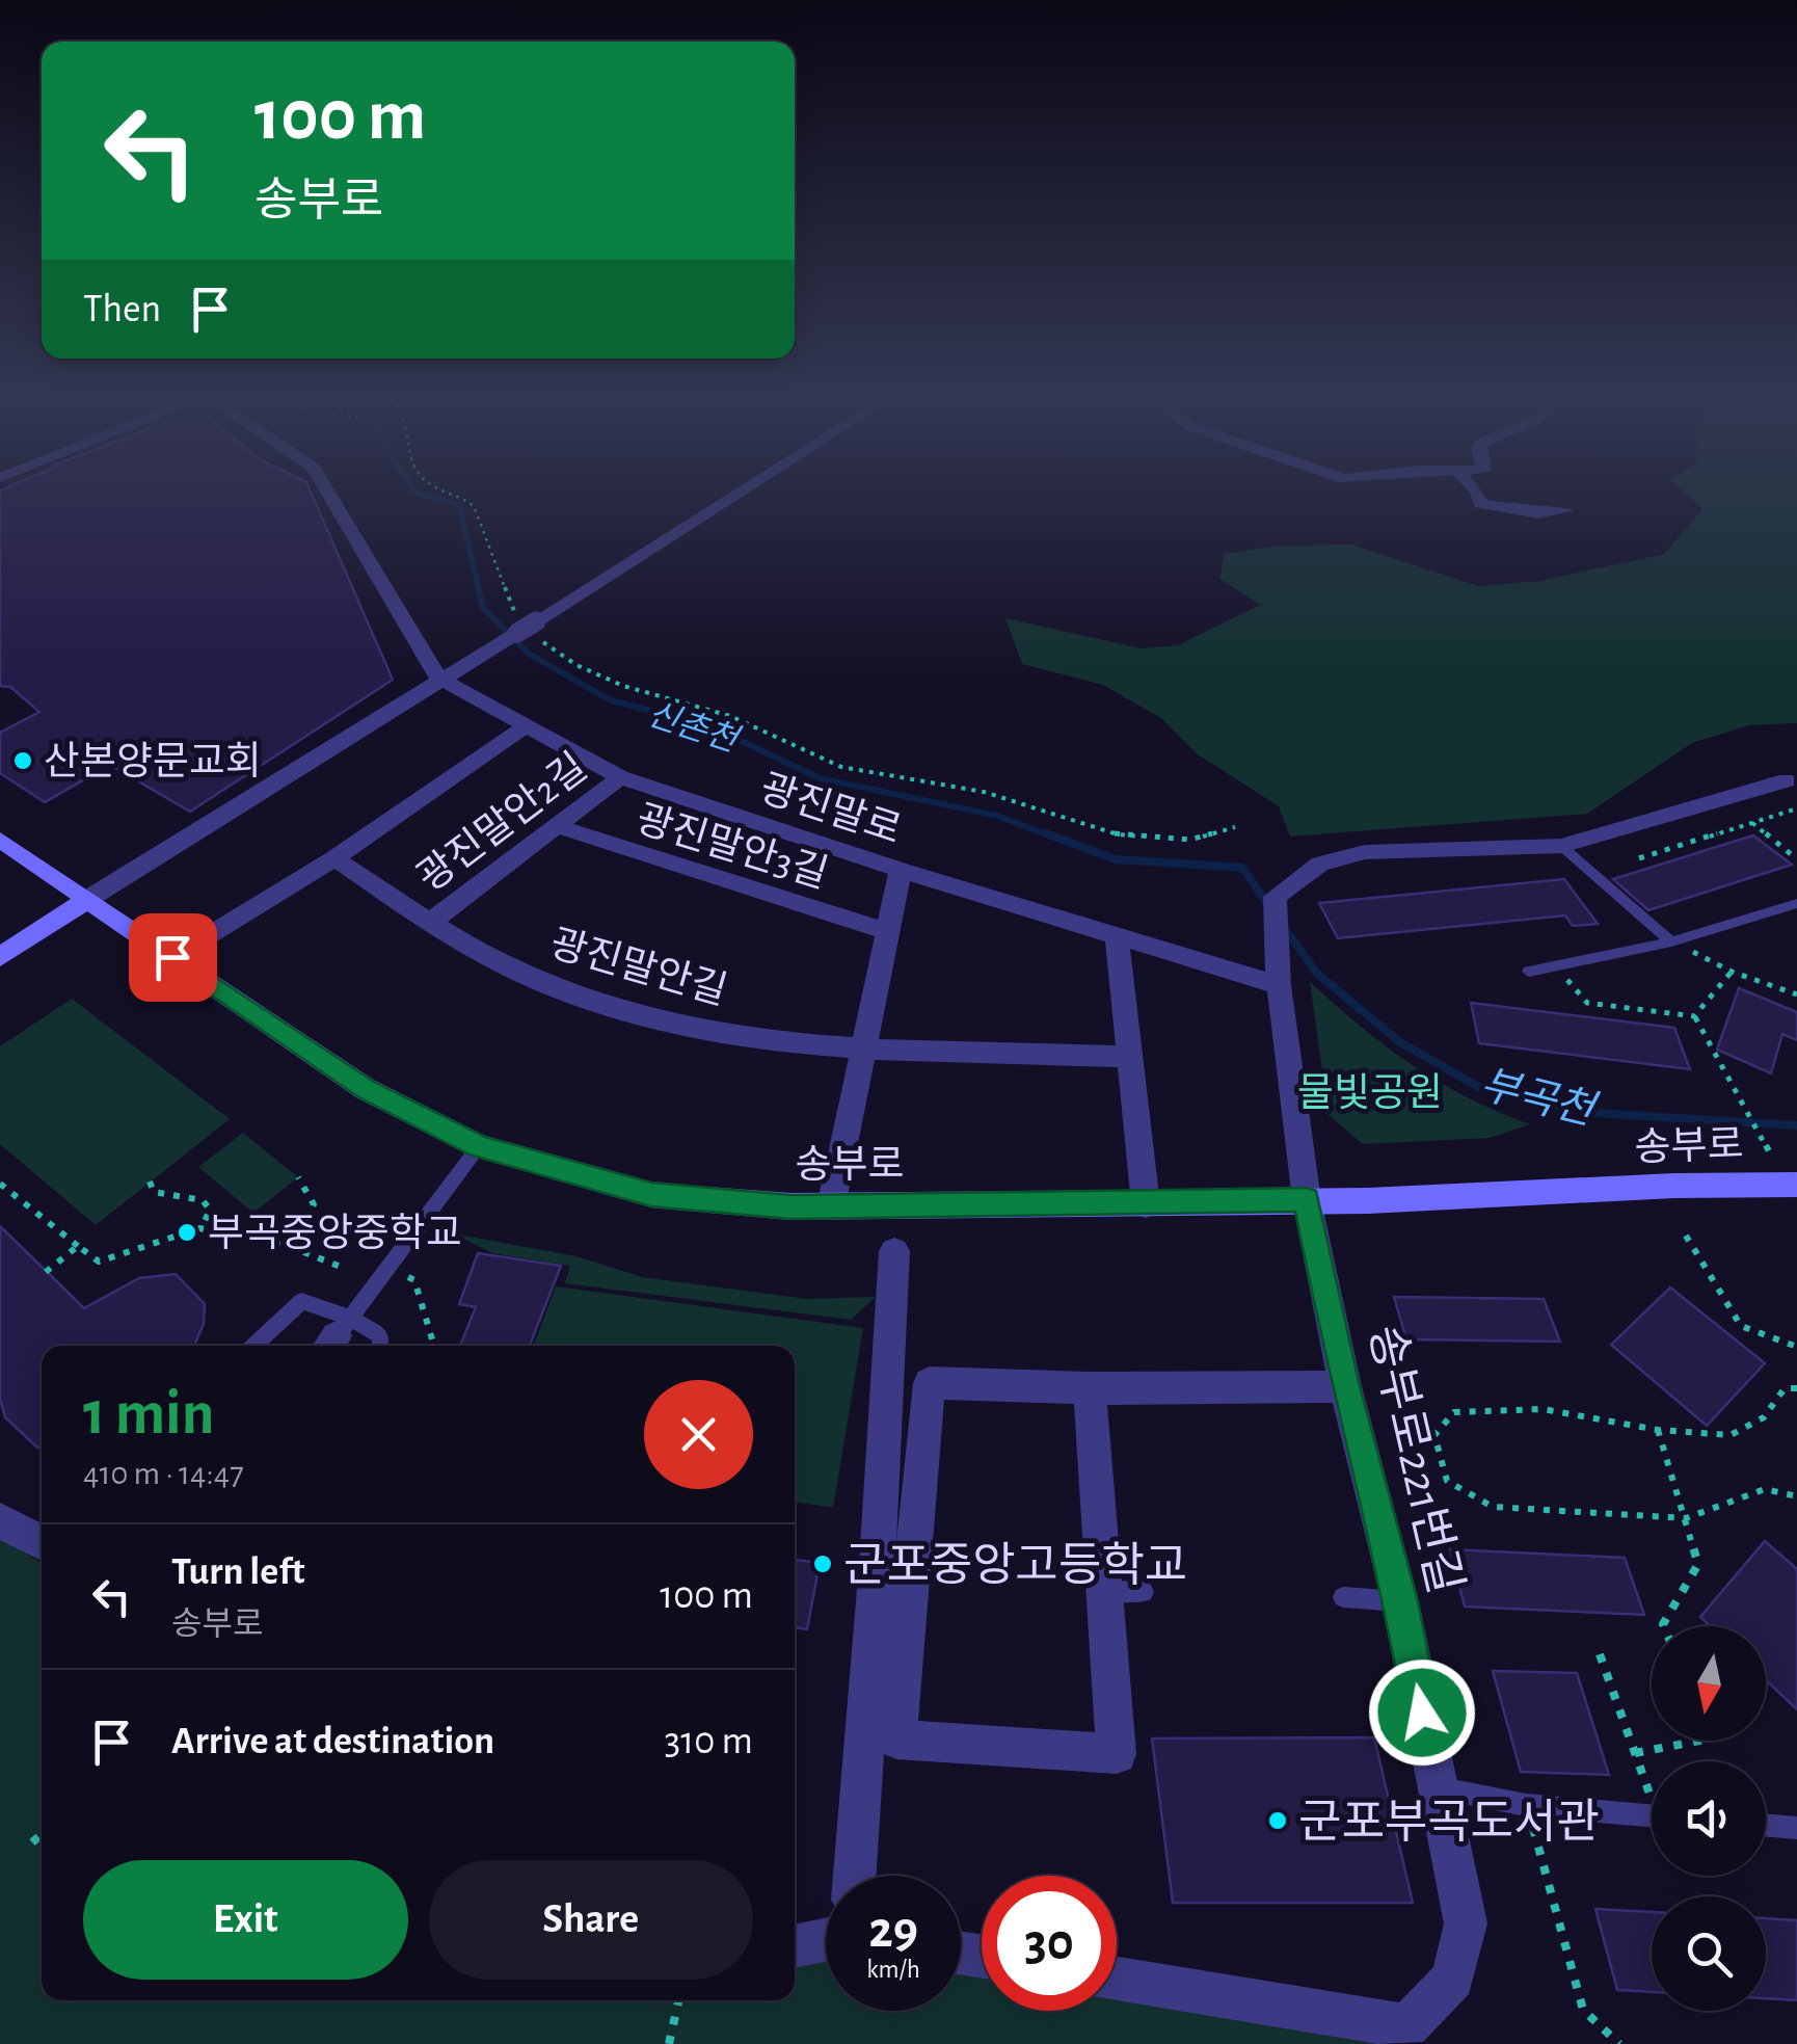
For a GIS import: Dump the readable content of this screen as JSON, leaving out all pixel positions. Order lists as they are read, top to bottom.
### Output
{
  "streets": {
    "street": [
      "광진말로",
      "광진말안2길",
      "광진말안3길",
      "광진말안길",
      "송부로",
      "송부로221번길"
    ]
  },
  "crossings": [
    ["광진말로", "광진말안2길"],
    ["광진말로", "송부로221번길"],
    ["광진말안2길", "광진말안3길"],
    ["광진말안2길", "광진말안길"],
    ["송부로", "송부로221번길"]
  ],
  "water": ["신촌천", "부곡천"],
  "parks": ["물빛공원"],
  "places": [
    "산본양문교회",
    "부곡중앙중학교",
    "군포중앙고등학교",
    "군포부곡도서관"
  ],
  "north": "bottom",
  "page": {
    "turn": ["100 m", "송부로"],
    "then": "Then",
    "heading": ["1 min", "410 m · 14:47"],
    "list": [
      {
        "name": "Turn left",
        "note": "송부로",
        "value": "100 m"
      },
      {
        "name": "Arrive at destination",
        "value": "310 m"
      }
    ],
    "buttons": ["Exit", "Share"],
    "speed": "29 km/h",
    "limit": "30"
  }
}
